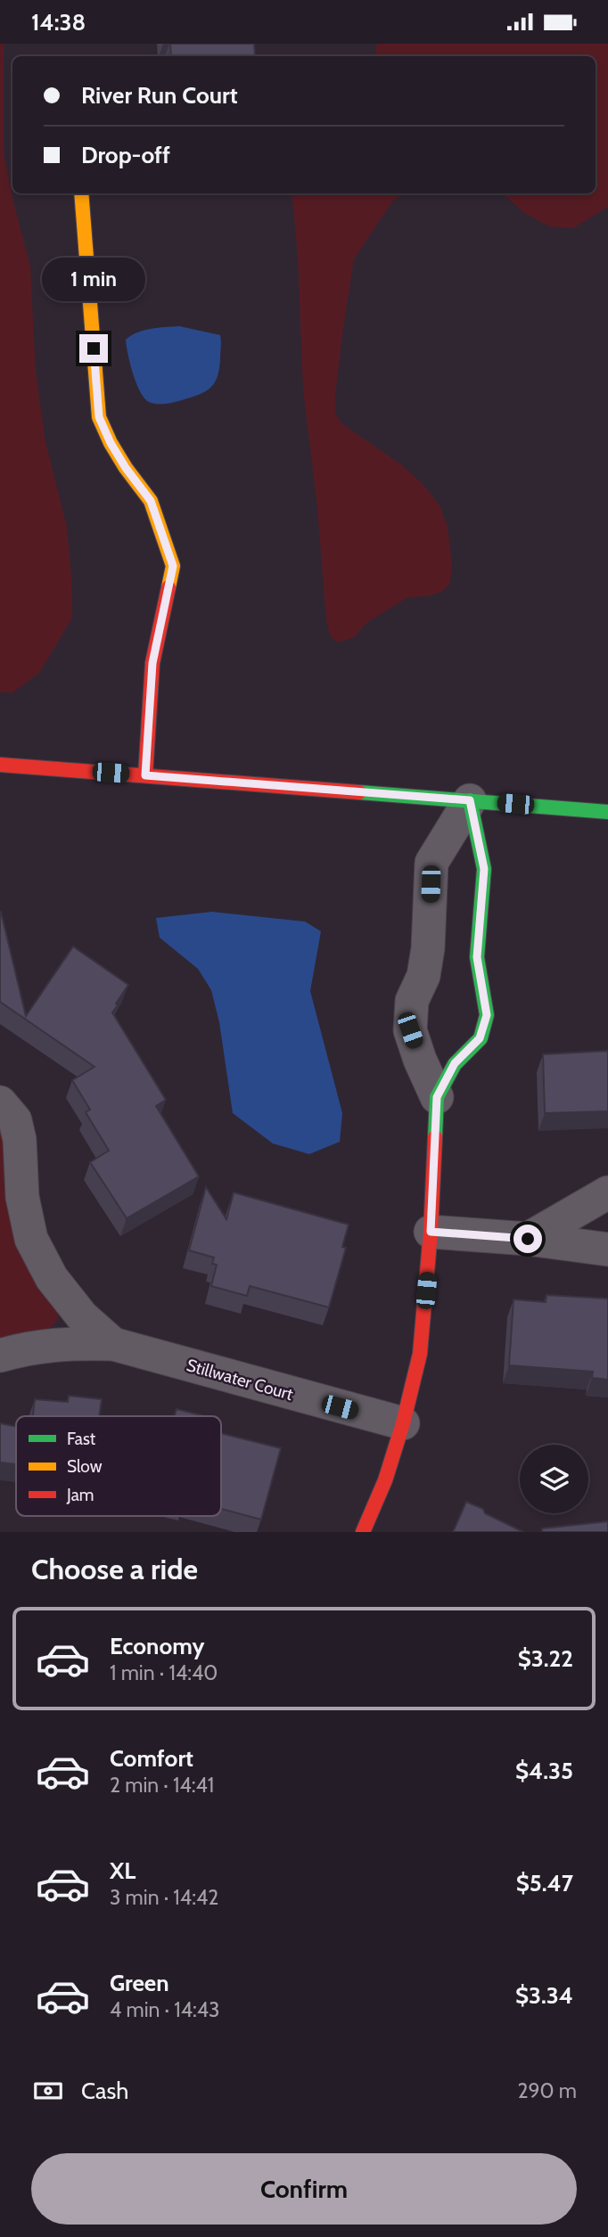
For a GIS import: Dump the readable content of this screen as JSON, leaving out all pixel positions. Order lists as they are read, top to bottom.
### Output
{
  "streets": {
    "street": ["Stillwater Court"]
  },
  "legend": ["Fast", "Slow", "Jam"],
  "page": {
    "status": "14:38",
    "banner": ["River Run Court", "Drop-off"],
    "bubble": "1 min",
    "heading": "Choose a ride",
    "list": [
      {
        "name": "Economy",
        "note": "1 min · 14:40",
        "value": "$3.22"
      },
      {
        "name": "Comfort",
        "note": "2 min · 14:41",
        "value": "$4.35"
      },
      {
        "name": "XL",
        "note": "3 min · 14:42",
        "value": "$5.47"
      },
      {
        "name": "Green",
        "note": "4 min · 14:43",
        "value": "$3.34"
      }
    ],
    "pay": ["Cash", "290 m"],
    "buttons": "Confirm"
  }
}
